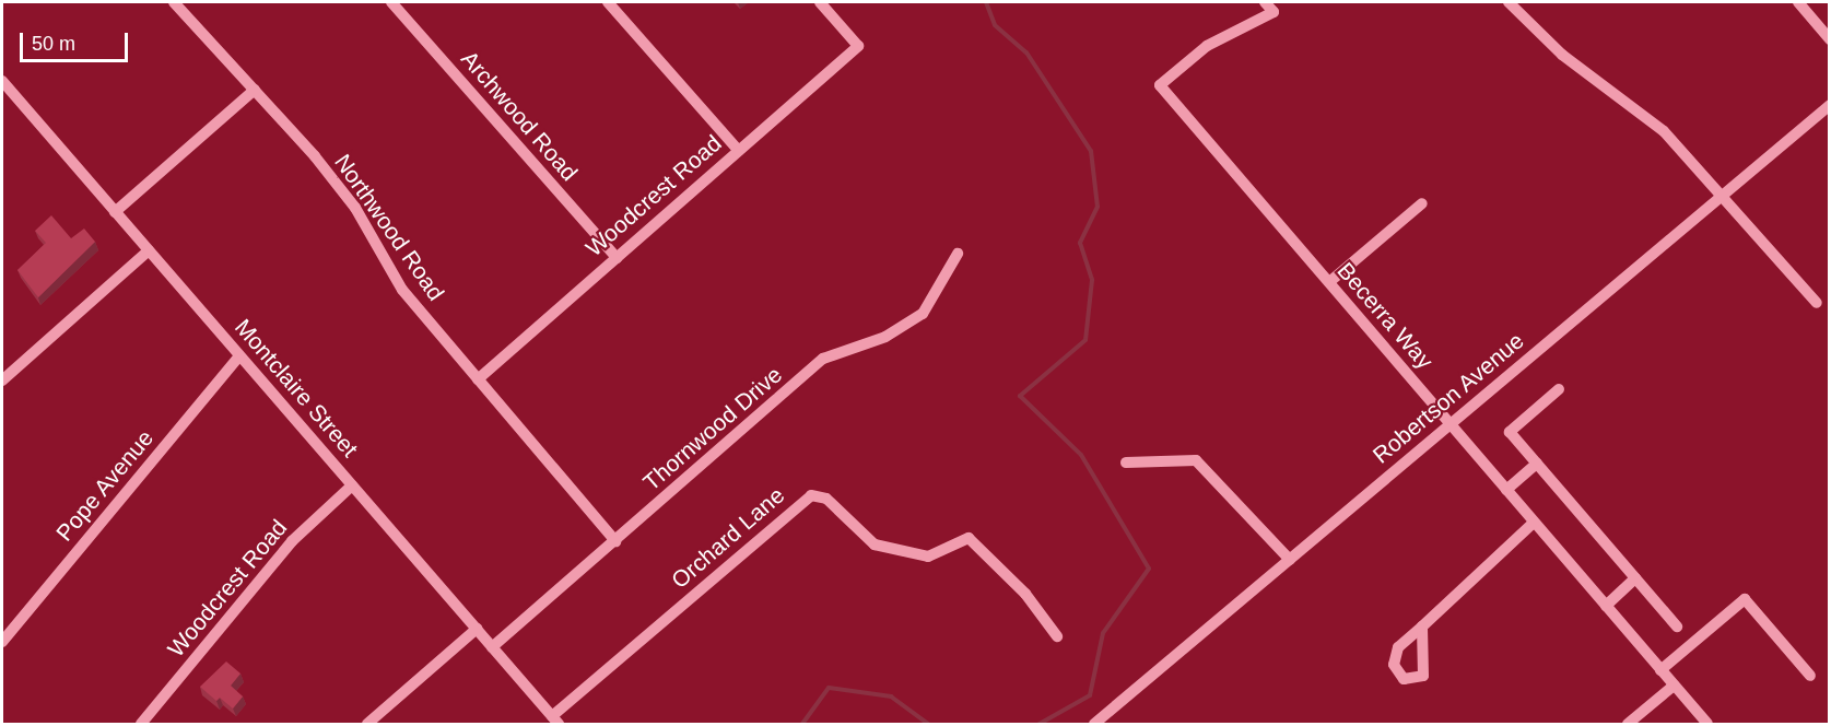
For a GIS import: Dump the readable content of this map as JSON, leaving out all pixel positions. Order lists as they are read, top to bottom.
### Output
{
  "streets": {
    "street": [
      "Archwood Road",
      "Woodcrest Road",
      "Northwood Road",
      "Becerra Way",
      "Montclaire Street",
      "Robertson Avenue",
      "Thornwood Drive",
      "Pope Avenue",
      "Orchard Lane"
    ]
  },
  "crossings": [
    ["Archwood Road", "Woodcrest Road"],
    ["Woodcrest Road", "Northwood Road"],
    ["Woodcrest Road", "Montclaire Street"],
    ["Northwood Road", "Thornwood Drive"],
    ["Becerra Way", "Robertson Avenue"],
    ["Montclaire Street", "Thornwood Drive"],
    ["Montclaire Street", "Pope Avenue"],
    ["Montclaire Street", "Orchard Lane"]
  ],
  "scale_bar": "50 m"
}
